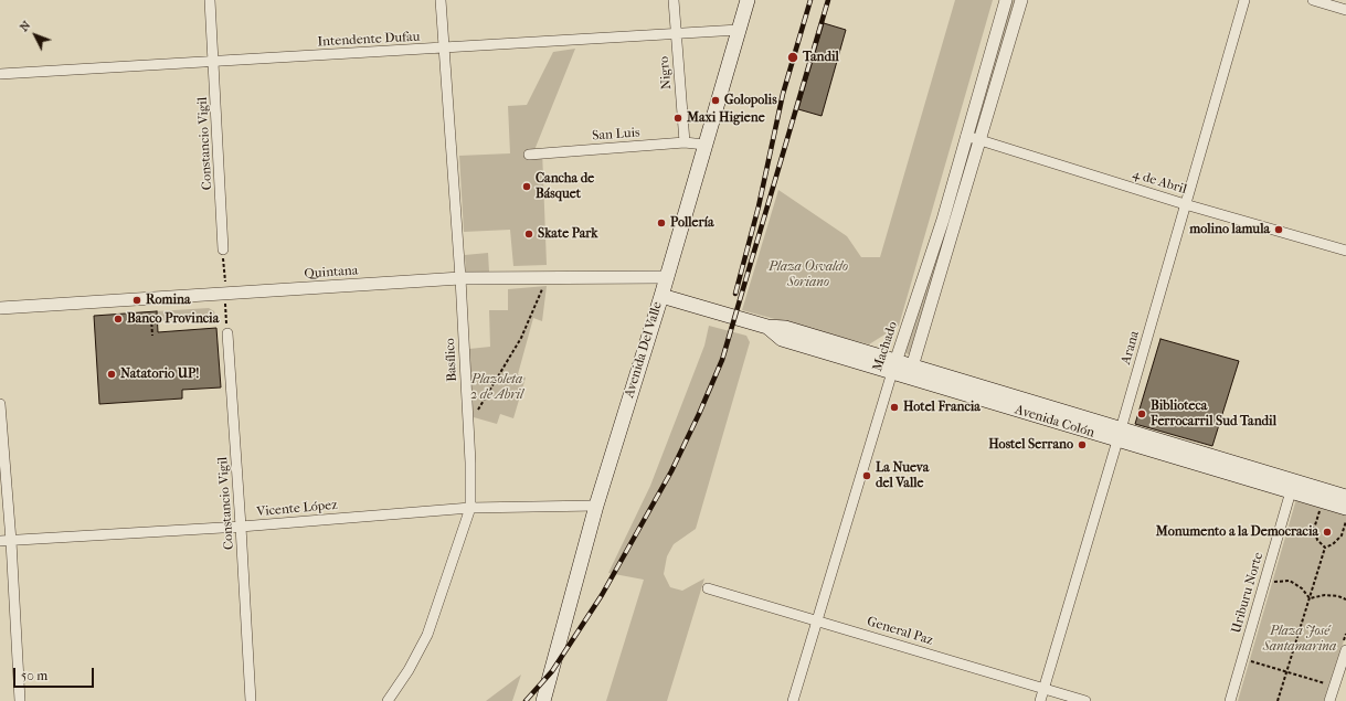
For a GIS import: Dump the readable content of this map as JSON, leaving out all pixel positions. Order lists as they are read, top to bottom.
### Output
{
  "streets": {
    "main road": ["Avenida Del Valle", "Avenida Colón"],
    "street": [
      "Intendente Dufau",
      "Nigro",
      "San Luis",
      "Constancio Vigil",
      "4 de Abril",
      "Quintana",
      "Machado",
      "Arana",
      "Basílico",
      "Vicente López",
      "Uriburu Norte",
      "General Paz"
    ]
  },
  "crossings": [
    ["Intendente Dufau", "Nigro"],
    ["Intendente Dufau", "Constancio Vigil"],
    ["Intendente Dufau", "Avenida Del Valle"],
    ["Intendente Dufau", "Basílico"],
    ["Nigro", "San Luis"],
    ["San Luis", "Avenida Del Valle"],
    ["Constancio Vigil", "Vicente López"],
    ["4 de Abril", "Machado"],
    ["4 de Abril", "Arana"],
    ["Quintana", "Avenida Del Valle"],
    ["Quintana", "Basílico"],
    ["Machado", "Avenida Colón"],
    ["Machado", "General Paz"],
    ["Arana", "Avenida Colón"],
    ["Arana", "General Paz"],
    ["Avenida Del Valle", "Avenida Colón"],
    ["Avenida Del Valle", "Vicente López"],
    ["Basílico", "Vicente López"],
    ["Avenida Colón", "Uriburu Norte"]
  ],
  "parks": ["Plaza Osvaldo Soriano", "Plazoleta 2 de Abril", "Plaza José Santamarina"],
  "places": [
    "Tandil",
    "Golopolis",
    "Maxi Higiene",
    "Cancha de Básquet",
    "Pollería",
    "molino lamula",
    "Skate Park",
    "Romina",
    "Banco Provincia",
    "Natatorio UP!",
    "Hotel Francia",
    "Biblioteca Ferrocarril Sud Tandil",
    "Hostel Serrano",
    "La Nueva del Valle",
    "Monumento a la Democracia"
  ],
  "scale_bar": "50 m",
  "north": "top left"
}
